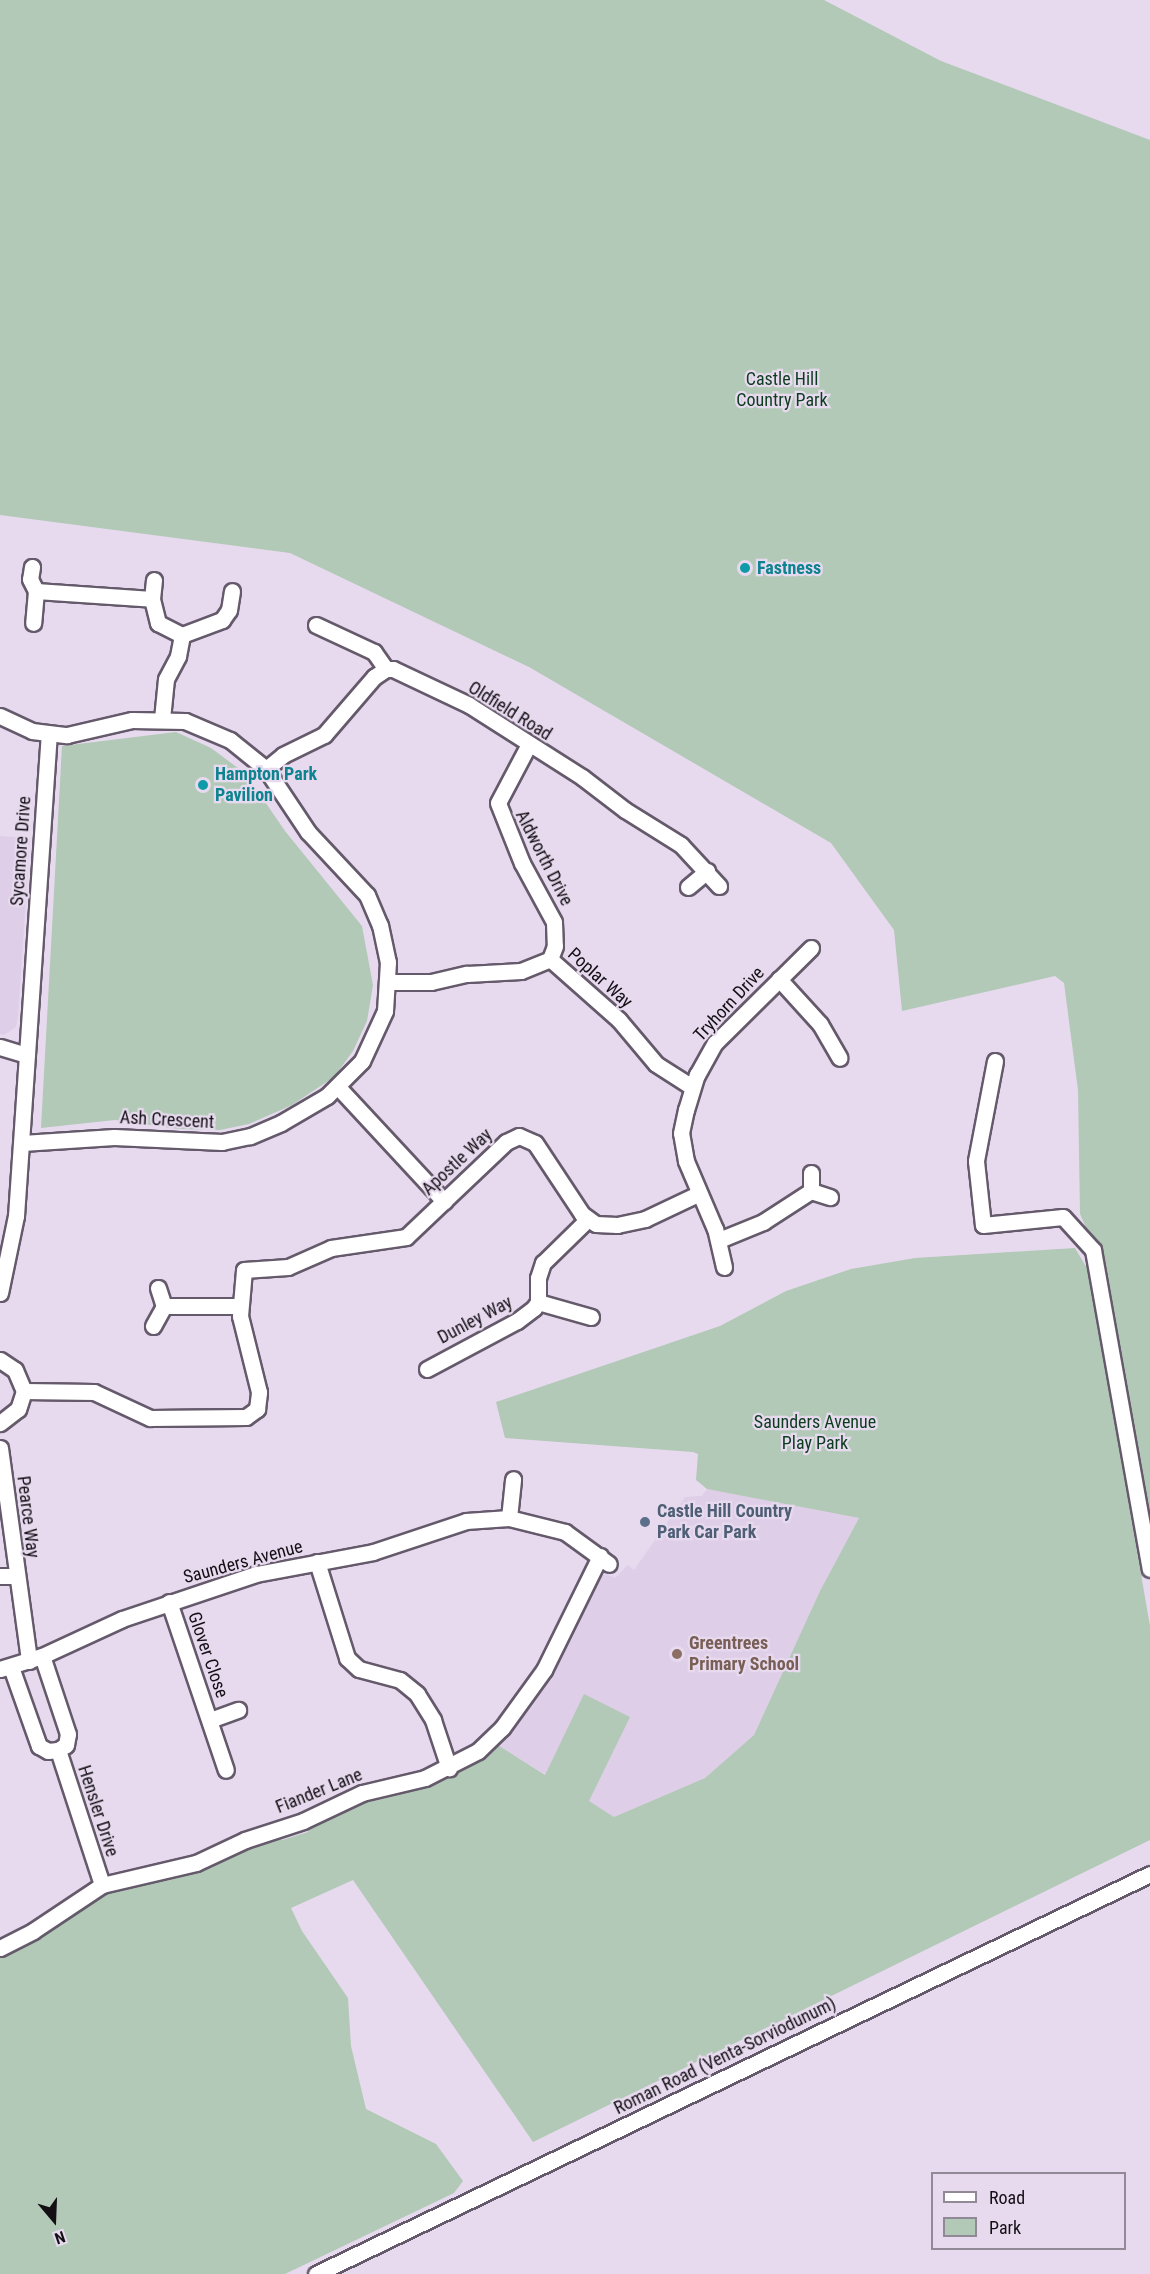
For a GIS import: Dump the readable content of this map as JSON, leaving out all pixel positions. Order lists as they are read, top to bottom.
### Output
{
  "streets": {
    "street": [
      "Oldfield Road",
      "Sycamore Drive",
      "Aldworth Drive",
      "Poplar Way",
      "Tryhorn Drive",
      "Ash Crescent",
      "Apostle Way",
      "Dunley Way",
      "Pearce Way",
      "Saunders Avenue",
      "Glover Close",
      "Fiander Lane",
      "Hensler Drive",
      "Roman Road (Venta-Sorviodunum)"
    ]
  },
  "crossings": [
    ["Oldfield Road", "Aldworth Drive"],
    ["Sycamore Drive", "Ash Crescent"],
    ["Aldworth Drive", "Poplar Way"],
    ["Poplar Way", "Tryhorn Drive"],
    ["Poplar Way", "Ash Crescent"],
    ["Apostle Way", "Dunley Way"],
    ["Saunders Avenue", "Glover Close"],
    ["Saunders Avenue", "Fiander Lane"],
    ["Saunders Avenue", "Hensler Drive"],
    ["Fiander Lane", "Hensler Drive"]
  ],
  "parks": ["Castle Hill Country Park", "Saunders Avenue Play Park"],
  "places": [
    "Fastness",
    "Hampton Park Pavilion",
    "Castle Hill Country Park Car Park",
    "Greentrees Primary School"
  ],
  "legend": ["Road", "Park"],
  "north": "bottom"
}
